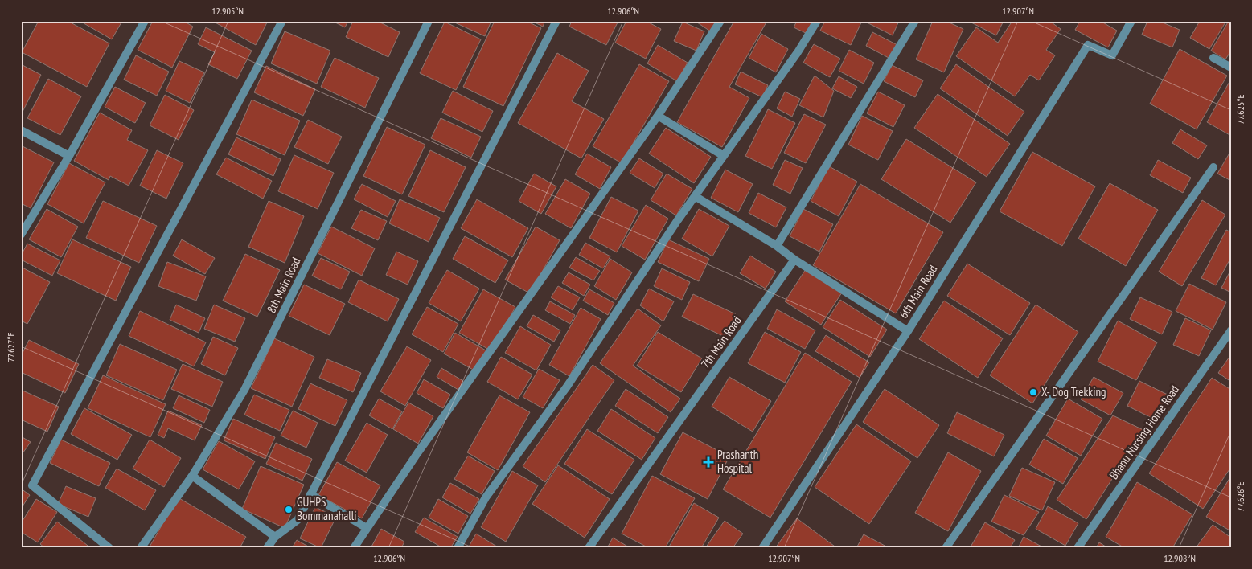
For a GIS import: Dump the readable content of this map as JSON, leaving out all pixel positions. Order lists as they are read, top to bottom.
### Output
{
  "streets": {
    "street": [
      "8th Main Road",
      "6th Main Road",
      "7th Main Road",
      "Bhanu Nursing Home Road"
    ]
  },
  "places": {
    "other": ["X- Dog Trekking", "GUHPS Bommanahalli"],
    "health": ["Prashanth Hospital"]
  },
  "coordinates": [
    "12.905°N",
    "12.906°N",
    "12.907°N",
    "77.625°E",
    "77.627°E",
    "77.626°E",
    "12.908°N"
  ]
}
